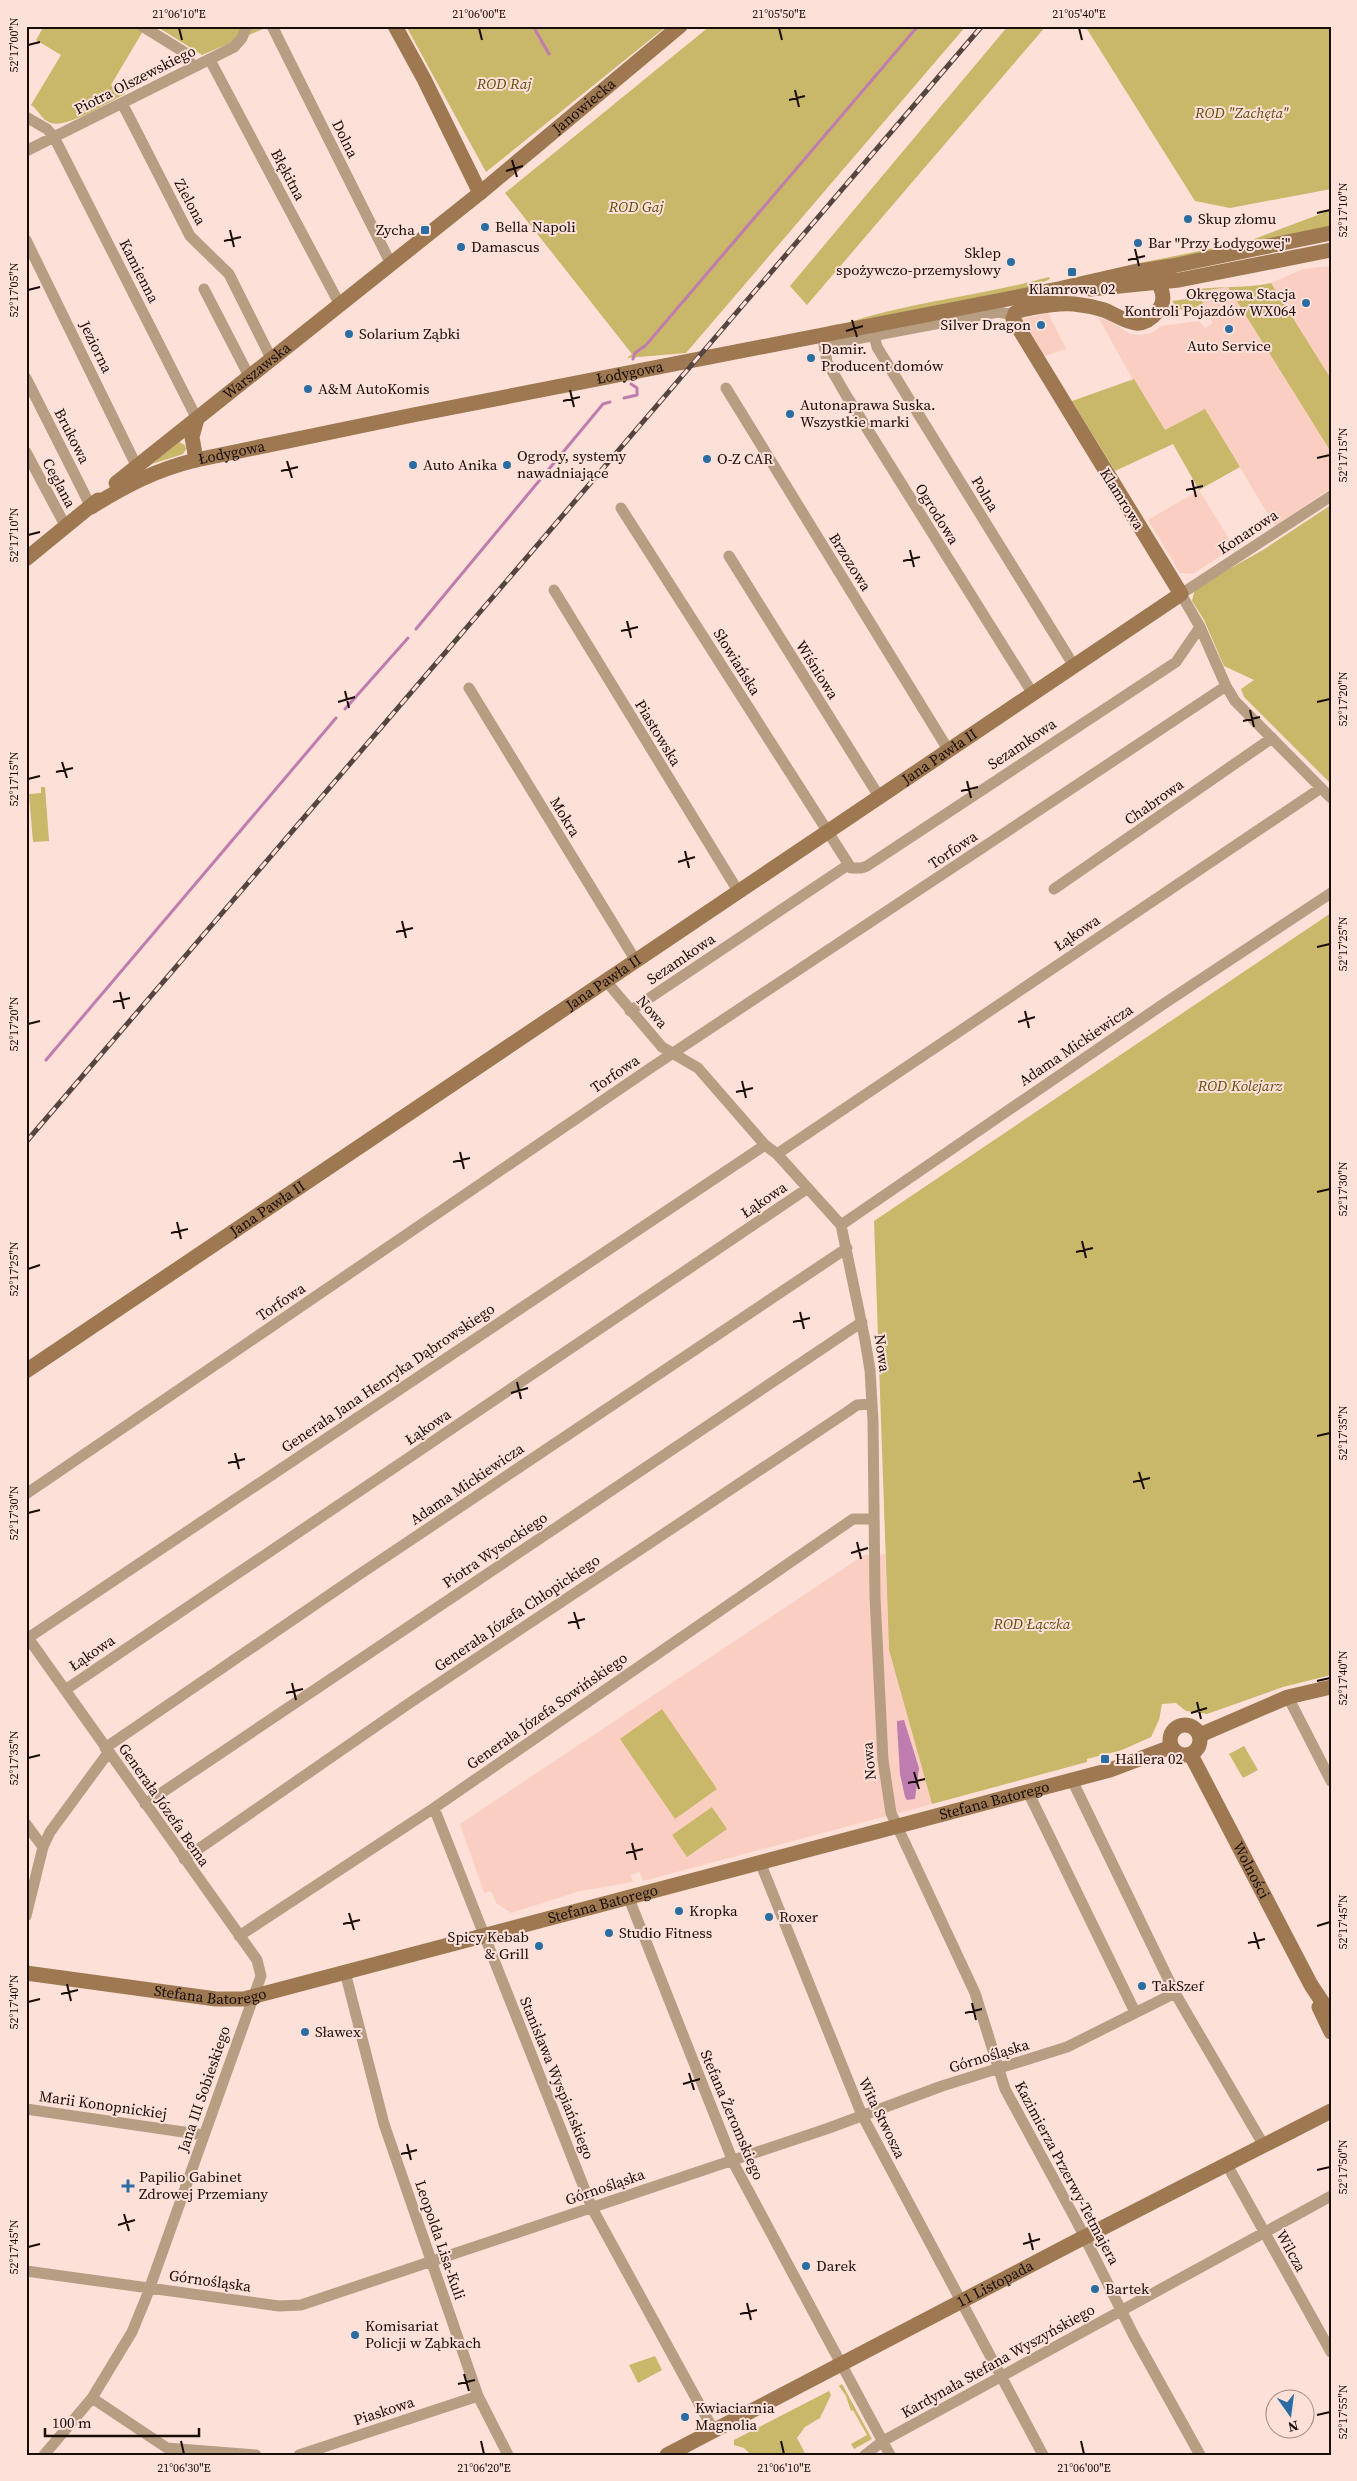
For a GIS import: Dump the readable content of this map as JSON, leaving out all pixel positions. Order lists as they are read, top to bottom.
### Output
{
  "streets": {
    "street": [
      "Piotra Olszewskiego",
      "Janowiecka",
      "Dolna",
      "Błękitna",
      "Zielona",
      "Kamienna",
      "Jeziorna",
      "Warszawska",
      "Łodygowa",
      "Brukowa",
      "Ceglana",
      "Polna",
      "Klamrowa",
      "Ogrodowa",
      "Konarowa",
      "Brzozowa",
      "Słowiańska",
      "Wiśniowa",
      "Piastowska",
      "Sezamkowa",
      "Jana Pawła II",
      "Chabrowa",
      "Mokra",
      "Torfowa",
      "Łąkowa",
      "Nowa",
      "Adama Mickiewicza",
      "Generała Jana Henryka Dąbrowskiego",
      "Piotra Wysockiego",
      "Generała Józefa Chłopickiego",
      "Generała Józefa Sowińskiego",
      "Stefana Batorego",
      "Generała Józefa Bema",
      "Wolności",
      "Górnośląska",
      "Stanisława Wyspiańskiego",
      "Jana III Sobieskiego",
      "Marii Konopnickiej",
      "Stefana Żeromskiego",
      "Wita Stwosza",
      "Kazimierza Przerwy-Tetmajera",
      "Leopolda Lisa-Kuli",
      "Wilcza",
      "11 Listopada",
      "Kardynała Stefana Wyszyńskiego",
      "Piaskowa"
    ]
  },
  "crossings": [
    ["Piotra Olszewskiego", "Błękitna"],
    ["Piotra Olszewskiego", "Zielona"],
    ["Piotra Olszewskiego", "Kamienna"],
    ["Janowiecka", "Warszawska"],
    ["Dolna", "Warszawska"],
    ["Błękitna", "Warszawska"],
    ["Zielona", "Warszawska"],
    ["Kamienna", "Warszawska"],
    ["Jeziorna", "Warszawska"],
    ["Warszawska", "Łodygowa"],
    ["Warszawska", "Brukowa"],
    ["Warszawska", "Ceglana"],
    ["Łodygowa", "Brukowa"],
    ["Polna", "Ogrodowa"],
    ["Polna", "Jana Pawła II"],
    ["Klamrowa", "Konarowa"],
    ["Klamrowa", "Sezamkowa"],
    ["Klamrowa", "Jana Pawła II"],
    ["Klamrowa", "Chabrowa"],
    ["Klamrowa", "Torfowa"],
    ["Klamrowa", "Łąkowa"],
    ["Ogrodowa", "Jana Pawła II"],
    ["Konarowa", "Jana Pawła II"],
    ["Brzozowa", "Jana Pawła II"],
    ["Słowiańska", "Jana Pawła II"],
    ["Wiśniowa", "Jana Pawła II"],
    ["Piastowska", "Jana Pawła II"],
    ["Sezamkowa", "Nowa"],
    ["Jana Pawła II", "Mokra"],
    ["Jana Pawła II", "Nowa"],
    ["Torfowa", "Nowa"],
    ["Łąkowa", "Nowa"],
    ["Łąkowa", "Generała Józefa Bema"],
    ["Nowa", "Adama Mickiewicza"],
    ["Nowa", "Generała Jana Henryka Dąbrowskiego"],
    ["Nowa", "Piotra Wysockiego"],
    ["Nowa", "Generała Józefa Chłopickiego"],
    ["Nowa", "Generała Józefa Sowińskiego"],
    ["Nowa", "Stefana Batorego"],
    ["Nowa", "Kazimierza Przerwy-Tetmajera"],
    ["Adama Mickiewicza", "Generała Józefa Bema"],
    ["Generała Jana Henryka Dąbrowskiego", "Generała Józefa Bema"],
    ["Piotra Wysockiego", "Generała Józefa Bema"],
    ["Generała Józefa Chłopickiego", "Generała Józefa Bema"],
    ["Generała Józefa Sowińskiego", "Generała Józefa Bema"],
    ["Generała Józefa Sowińskiego", "Stanisława Wyspiańskiego"],
    ["Stefana Batorego", "Generała Józefa Bema"],
    ["Stefana Batorego", "Wolności"],
    ["Stefana Batorego", "Stanisława Wyspiańskiego"],
    ["Stefana Batorego", "Jana III Sobieskiego"],
    ["Stefana Batorego", "Stefana Żeromskiego"],
    ["Stefana Batorego", "Wita Stwosza"],
    ["Stefana Batorego", "Kazimierza Przerwy-Tetmajera"],
    ["Stefana Batorego", "Leopolda Lisa-Kuli"],
    ["Generała Józefa Bema", "Jana III Sobieskiego"],
    ["Górnośląska", "Stanisława Wyspiańskiego"],
    ["Górnośląska", "Jana III Sobieskiego"],
    ["Górnośląska", "Stefana Żeromskiego"],
    ["Górnośląska", "Wita Stwosza"],
    ["Górnośląska", "Kazimierza Przerwy-Tetmajera"],
    ["Górnośląska", "Leopolda Lisa-Kuli"],
    ["Stanisława Wyspiańskiego", "11 Listopada"],
    ["Jana III Sobieskiego", "Marii Konopnickiej"],
    ["Stefana Żeromskiego", "11 Listopada"],
    ["Stefana Żeromskiego", "Kardynała Stefana Wyszyńskiego"],
    ["Wita Stwosza", "11 Listopada"],
    ["Wita Stwosza", "Kardynała Stefana Wyszyńskiego"],
    ["Kazimierza Przerwy-Tetmajera", "11 Listopada"],
    ["Kazimierza Przerwy-Tetmajera", "Kardynała Stefana Wyszyńskiego"],
    ["Leopolda Lisa-Kuli", "Piaskowa"],
    ["Wilcza", "11 Listopada"],
    ["Wilcza", "Kardynała Stefana Wyszyńskiego"]
  ],
  "parks": [
    "ROD Raj",
    "ROD \"Zachęta\"",
    "ROD Gaj",
    "ROD Kolejarz",
    "ROD Łączka"
  ],
  "places": {
    "other": [
      "Skup złomu",
      "Bella Napoli",
      "Bar \"Przy Łodygowej\"",
      "Damascus",
      "Sklep spożywczo-przemysłowy",
      "Okręgowa Stacja Kontroli Pojazdów WX064",
      "Silver Dragon",
      "Auto Service",
      "Solarium Ząbki",
      "Damir. Producent domów",
      "A&M AutoKomis",
      "Autonaprawa Suska. Wszystkie marki",
      "O-Z CAR",
      "Auto Anika",
      "Ogrody, systemy nawadniające",
      "Kropka",
      "Roxer",
      "Studio Fitness",
      "Spicy Kebab & Grill",
      "TakSzef",
      "Sławex",
      "Darek",
      "Bartek",
      "Komisariat Policji w Ząbkach",
      "Kwiaciarnia Magnolia"
    ],
    "transit": ["Zycha", "Klamrowa 02", "Hallera 02"],
    "health": ["Papilio Gabinet Zdrowej Przemiany"]
  },
  "scale_bar": "100 m",
  "north": "bottom",
  "coordinates": [
    "21°06'10\"E",
    "21°06'00\"E",
    "21°05'50\"E",
    "21°05'40\"E",
    "52°17'00\"N",
    "52°17'10\"N",
    "52°17'05\"N",
    "52°17'15\"N",
    "52°17'20\"N",
    "52°17'25\"N",
    "52°17'30\"N",
    "52°17'35\"N",
    "52°17'40\"N",
    "52°17'45\"N",
    "52°17'50\"N",
    "52°17'55\"N",
    "21°06'30\"E",
    "21°06'20\"E"
  ]
}
